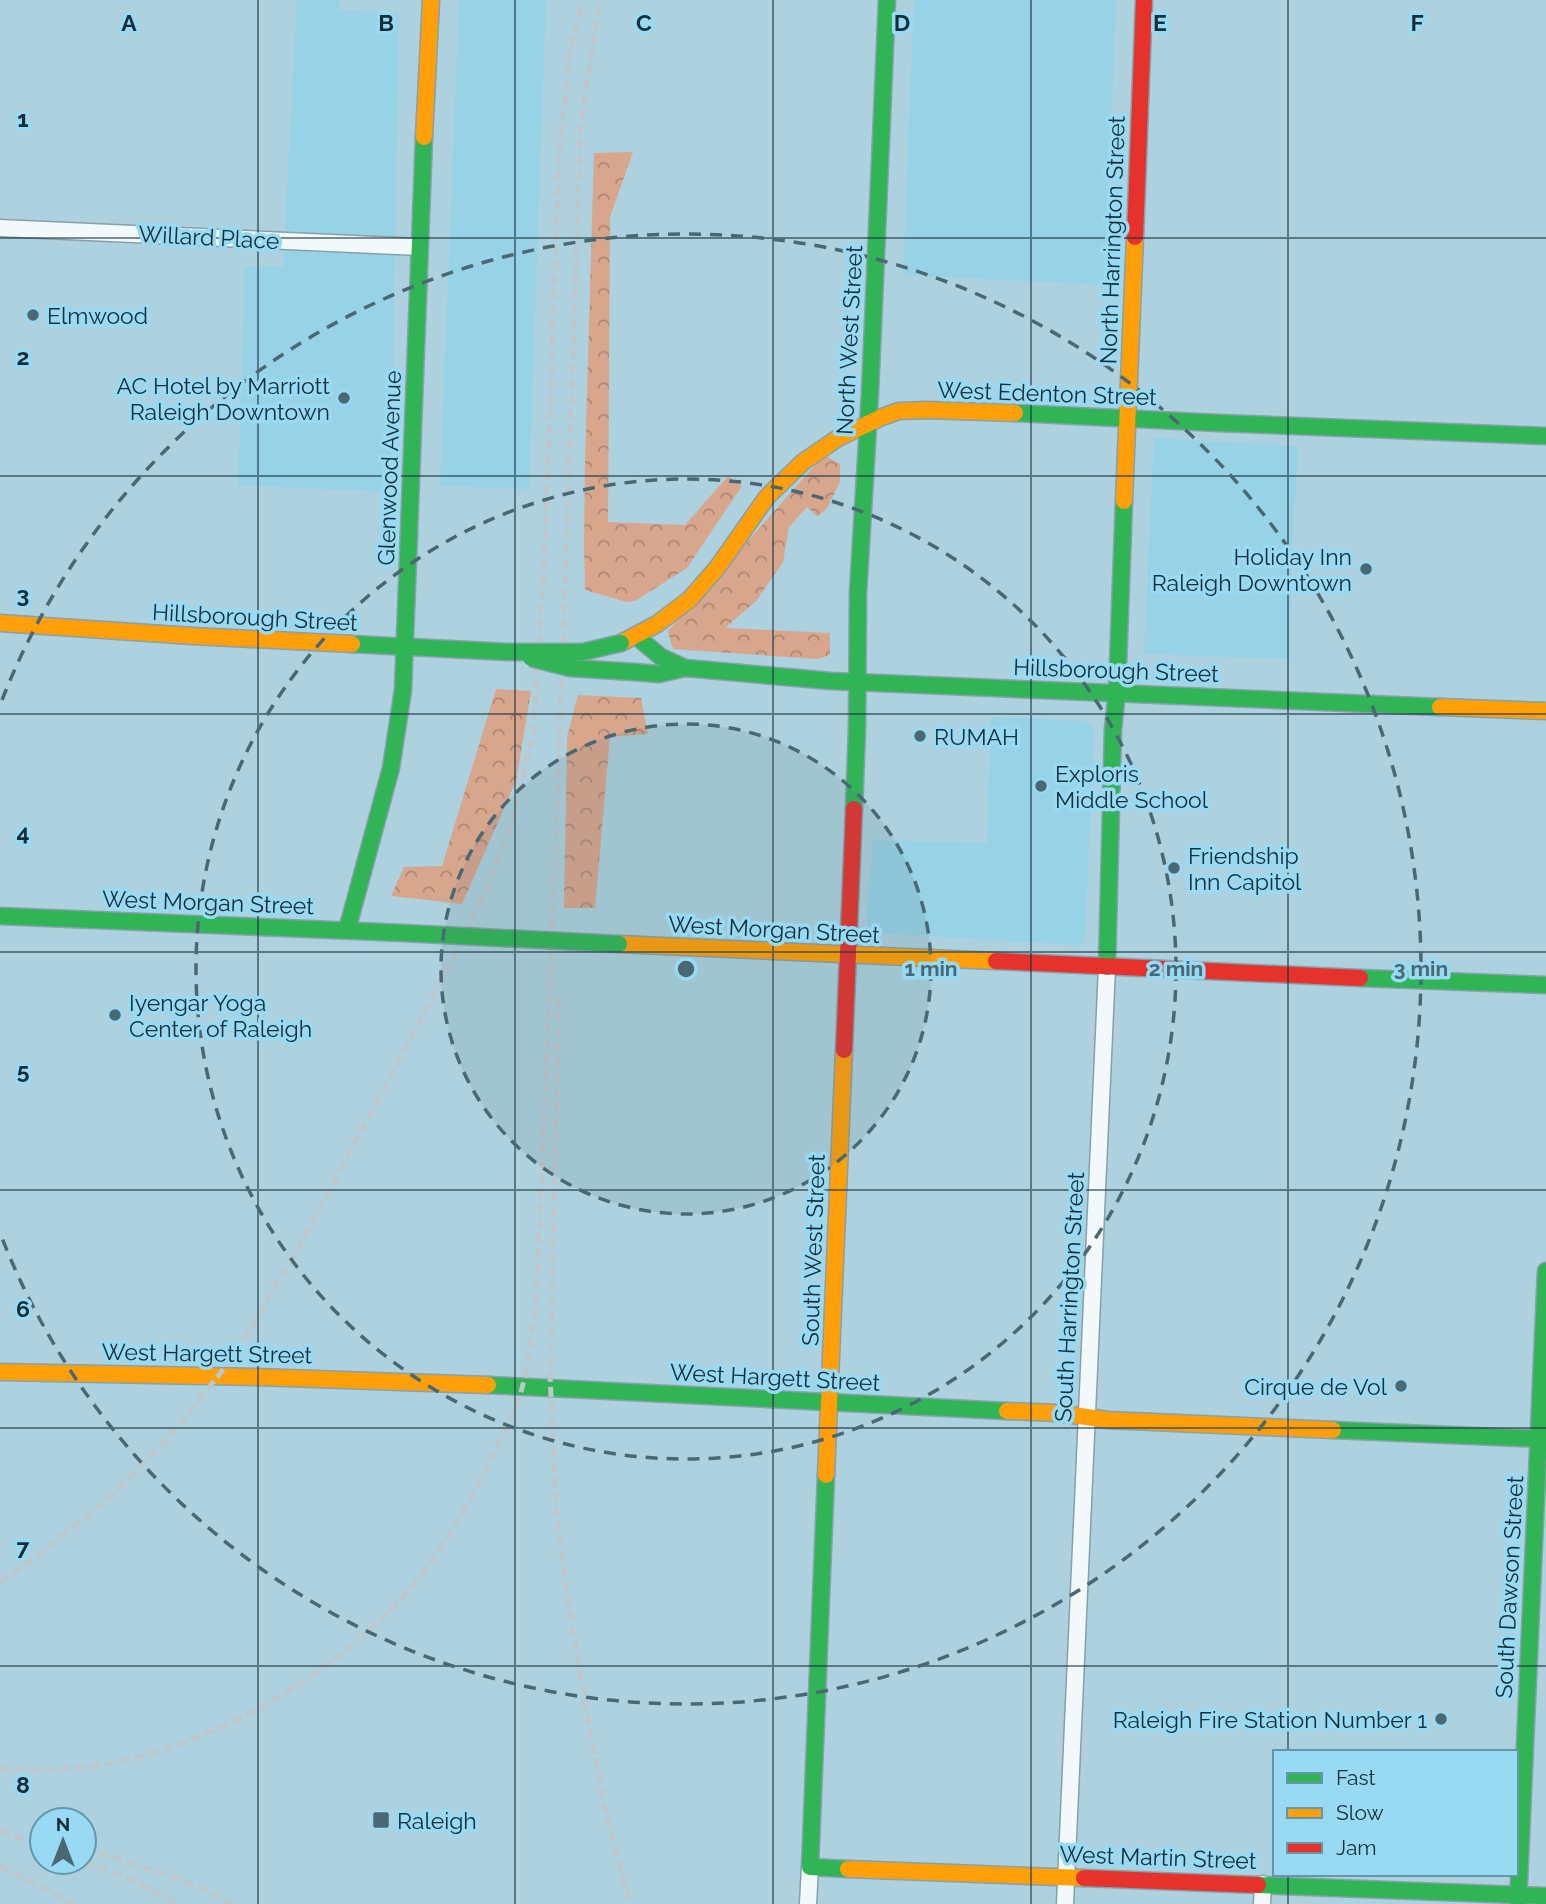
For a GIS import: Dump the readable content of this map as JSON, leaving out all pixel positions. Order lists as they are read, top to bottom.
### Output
{
  "streets": {
    "street": [
      "Willard Place",
      "North Harrington Street",
      "North West Street",
      "West Edenton Street",
      "Glenwood Avenue",
      "Hillsborough Street",
      "West Morgan Street",
      "South West Street",
      "South Harrington Street",
      "West Hargett Street",
      "South Dawson Street",
      "West Martin Street"
    ]
  },
  "crossings": [
    ["Willard Place", "Glenwood Avenue"],
    ["North Harrington Street", "West Edenton Street"],
    ["North Harrington Street", "Hillsborough Street"],
    ["North Harrington Street", "South Harrington Street"],
    ["North West Street", "West Edenton Street"],
    ["North West Street", "Hillsborough Street"],
    ["North West Street", "South West Street"],
    ["West Edenton Street", "Hillsborough Street"],
    ["Glenwood Avenue", "Hillsborough Street"],
    ["Glenwood Avenue", "West Morgan Street"],
    ["Hillsborough Street", "South West Street"],
    ["Hillsborough Street", "South Harrington Street"],
    ["West Morgan Street", "South West Street"],
    ["West Morgan Street", "South Harrington Street"],
    ["South West Street", "West Hargett Street"],
    ["South West Street", "West Martin Street"],
    ["South Harrington Street", "West Hargett Street"],
    ["South Harrington Street", "West Martin Street"],
    ["West Hargett Street", "South Dawson Street"],
    ["South Dawson Street", "West Martin Street"]
  ],
  "places": {
    "other": [
      "Elmwood",
      "AC Hotel by Marriott Raleigh Downtown",
      "Holiday Inn Raleigh Downtown",
      "RUMAH",
      "Exploris Middle School",
      "Friendship Inn Capitol",
      "Iyengar Yoga Center of Raleigh",
      "Cirque de Vol",
      "Raleigh Fire Station Number 1"
    ],
    "transit": ["Raleigh"]
  },
  "legend": ["Fast", "Slow", "Jam"],
  "north": "top",
  "grid": {
    "columns": [
      "A",
      "B",
      "C",
      "D",
      "E",
      "F"
    ],
    "rows": [
      "1",
      "2",
      "3",
      "4",
      "5",
      "6",
      "7",
      "8"
    ]
  },
  "rings": ["1 min", "2 min", "3 min"]
}
